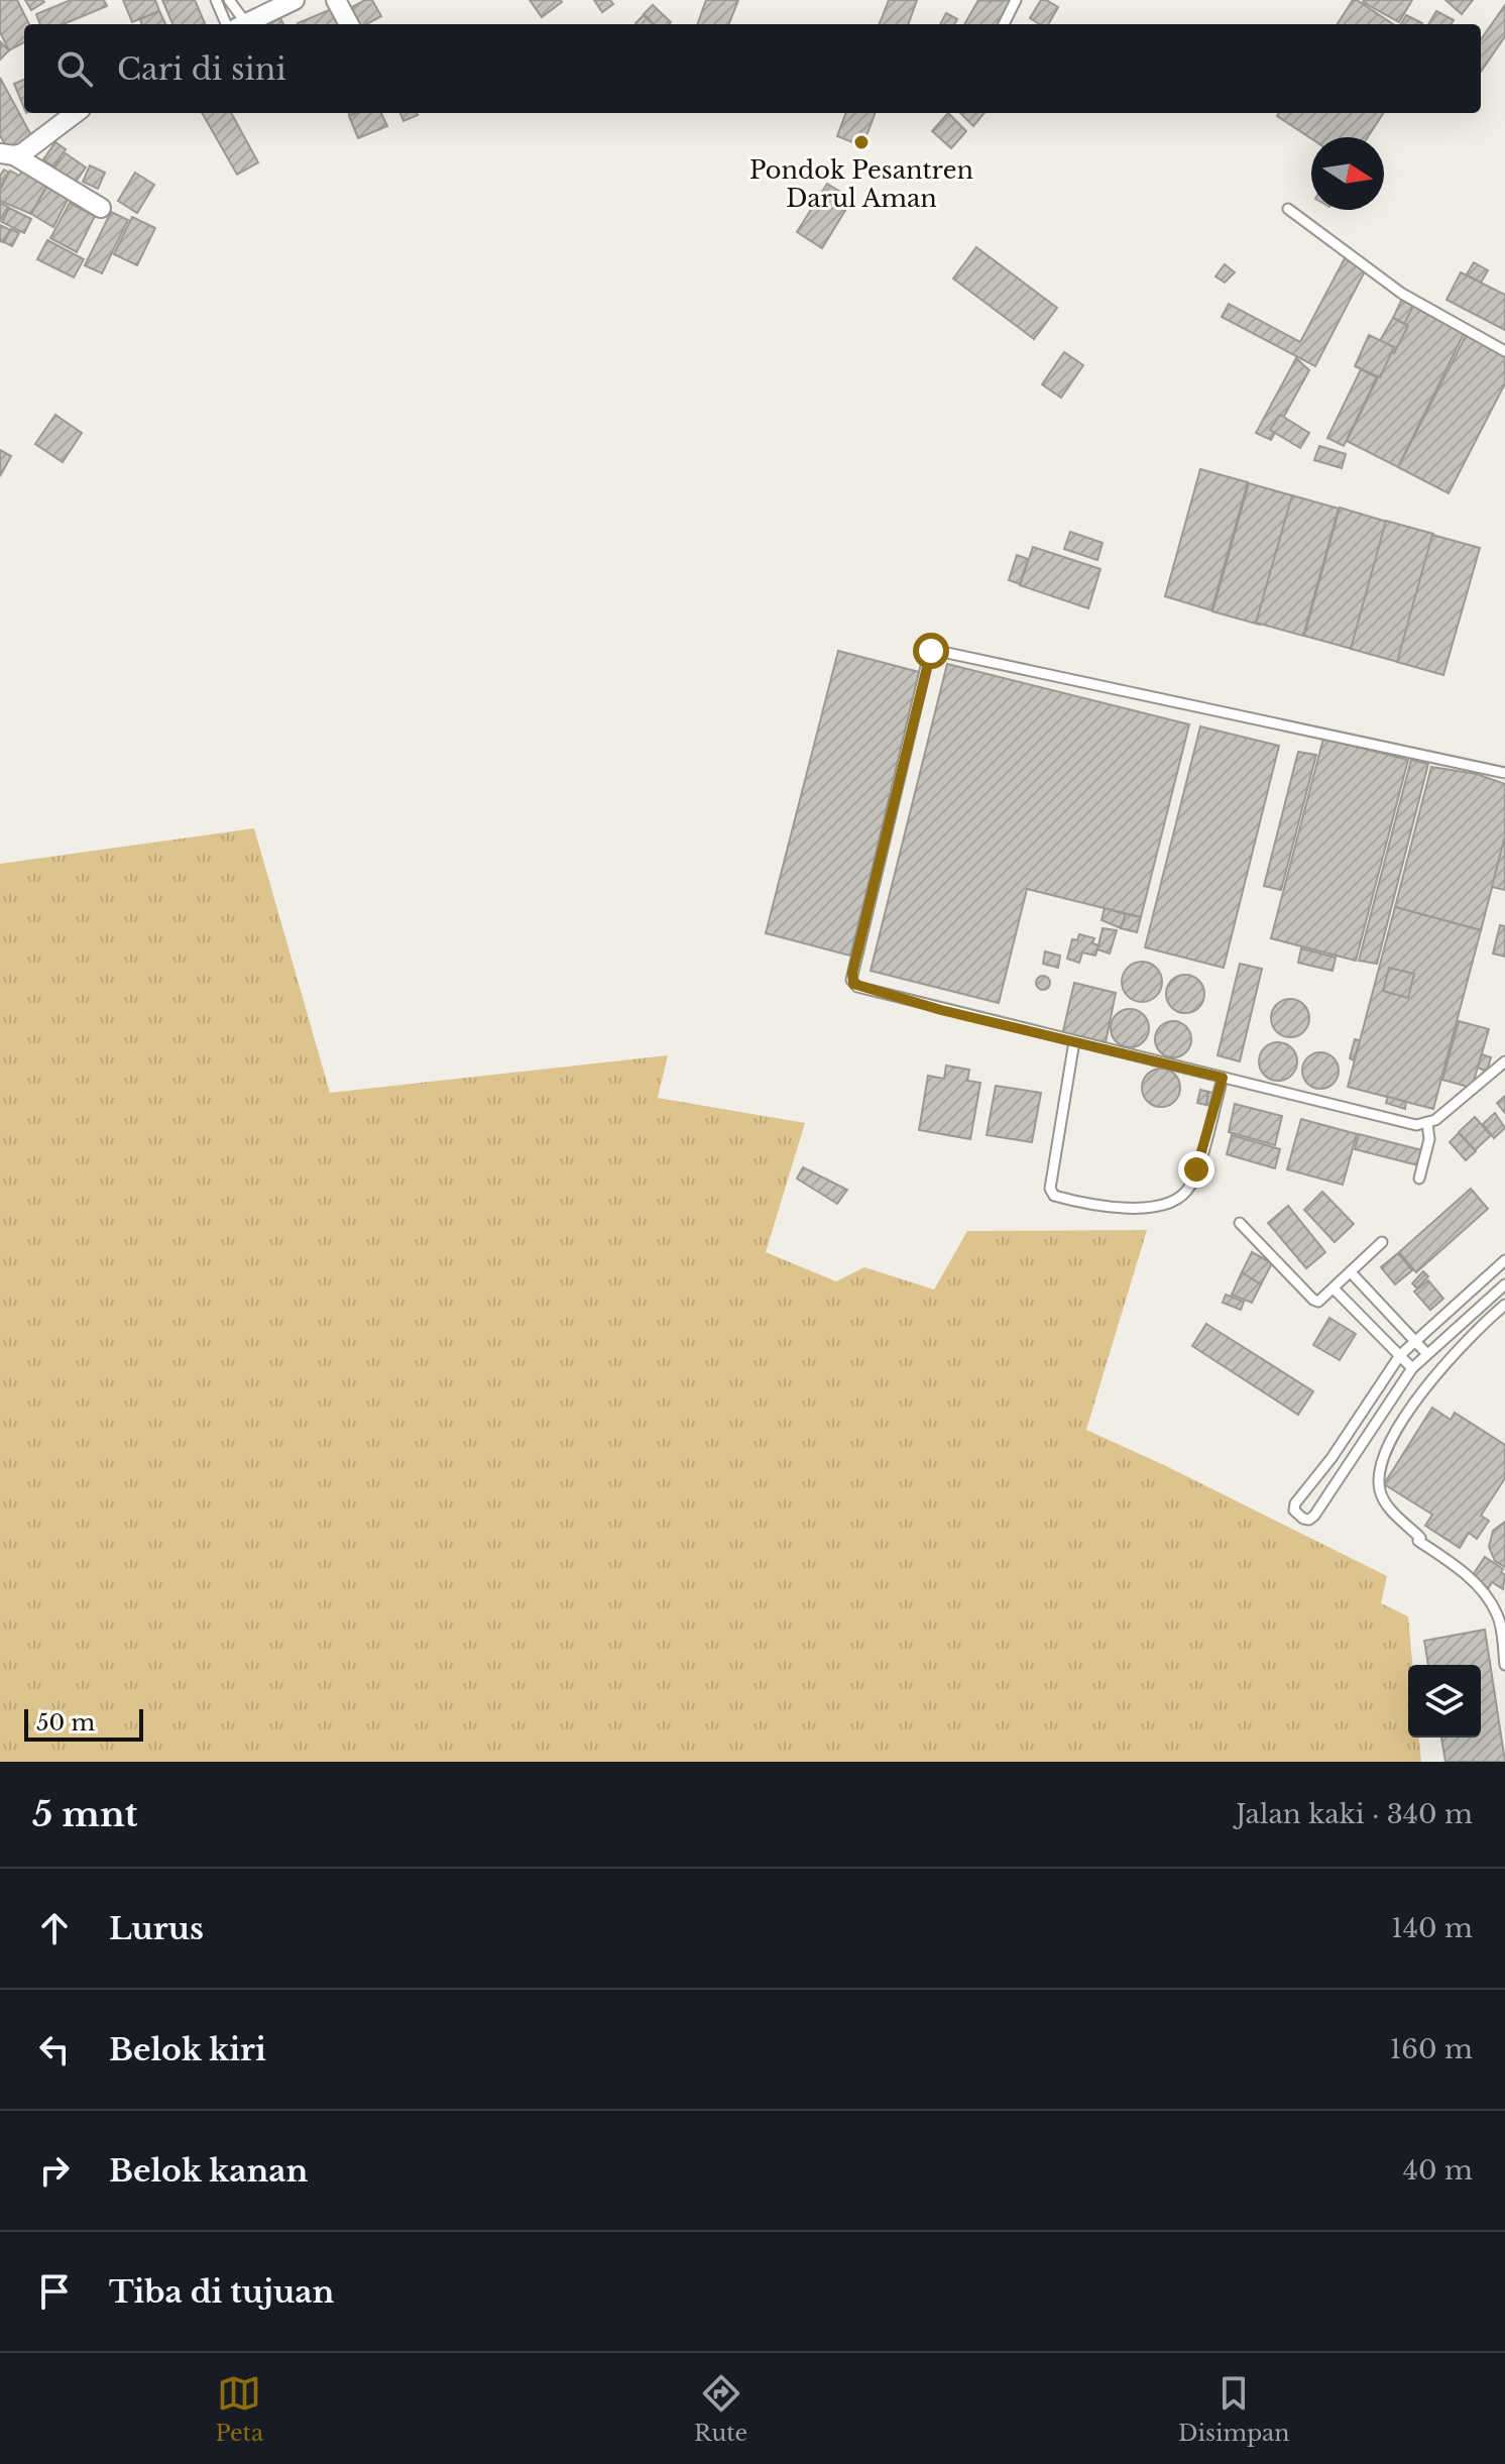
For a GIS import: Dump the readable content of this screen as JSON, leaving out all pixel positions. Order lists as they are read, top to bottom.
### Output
{
  "places": ["Pondok Pesantren Darul Aman"],
  "scale_bar": "50 m",
  "north": "right",
  "page": {
    "search": "Cari di sini",
    "scale": "50 m",
    "heading": ["5 mnt", "Jalan kaki · 340 m"],
    "list": [
      ["Lurus", "140 m"],
      ["Belok kiri", "160 m"],
      ["Belok kanan", "40 m"],
      "Tiba di tujuan"
    ],
    "nav": ["Peta", "Rute", "Disimpan"]
  }
}
